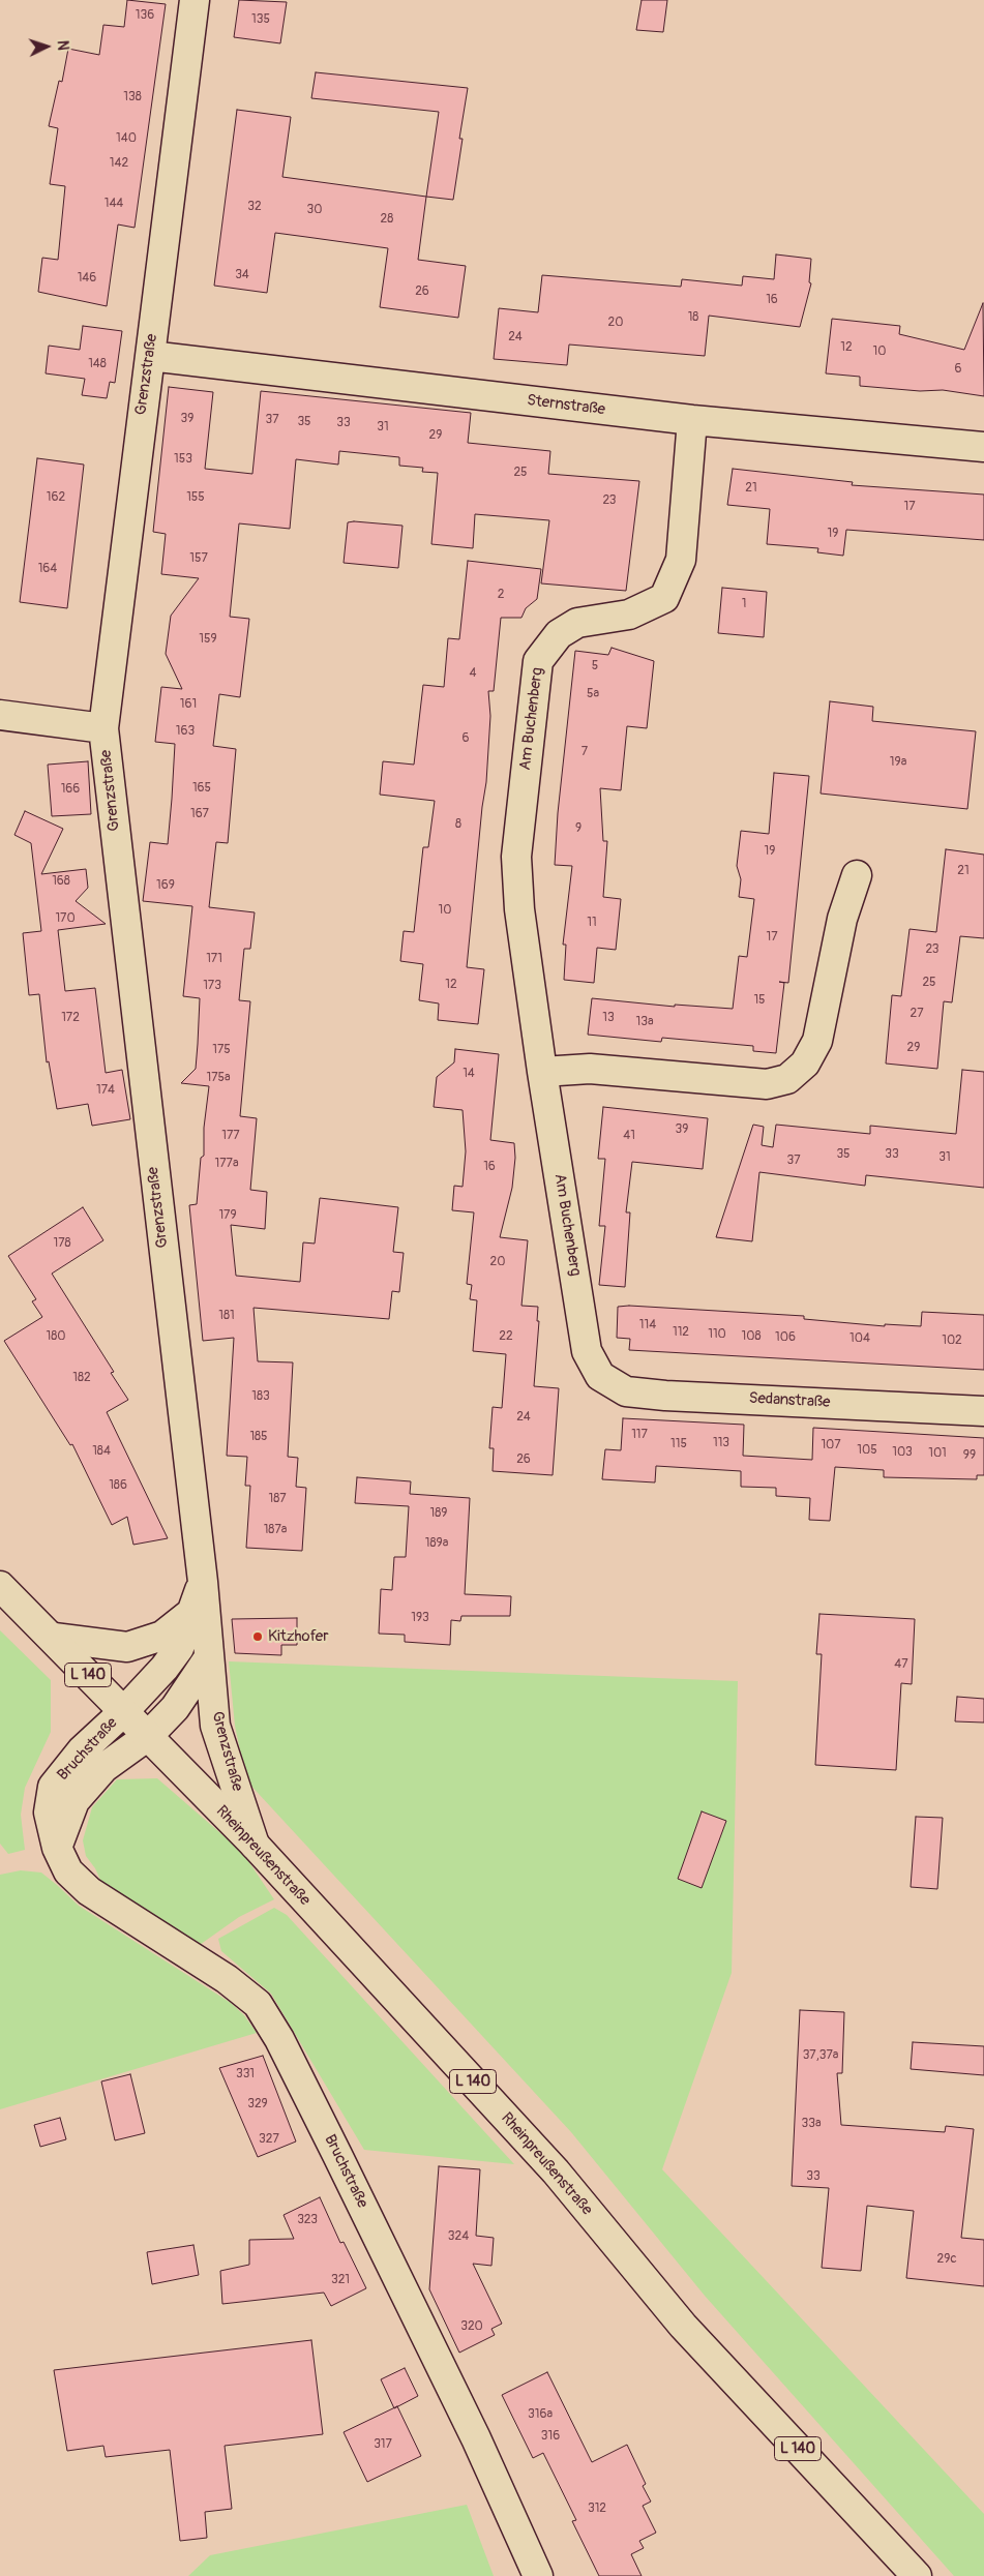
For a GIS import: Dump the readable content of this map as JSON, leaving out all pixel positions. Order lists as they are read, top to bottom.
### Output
{
  "streets": {
    "street": [
      "Grenzstraße",
      "Sternstraße",
      "Am Buchenberg",
      "Sedanstraße",
      "L 140",
      "Bruchstraße",
      "Rheinpreußenstraße"
    ]
  },
  "crossings": [
    ["Grenzstraße", "Sternstraße"],
    ["Grenzstraße", "L 140"],
    ["Grenzstraße", "Bruchstraße"],
    ["Grenzstraße", "Rheinpreußenstraße"],
    ["Sternstraße", "Am Buchenberg"],
    ["Am Buchenberg", "Sedanstraße"],
    ["L 140", "Bruchstraße"],
    ["L 140", "Rheinpreußenstraße"],
    ["Bruchstraße", "Rheinpreußenstraße"]
  ],
  "places": ["Kitzhofer"],
  "house_numbers": [
    "136",
    "135",
    "138",
    "140",
    "142",
    "144",
    "32",
    "30",
    "28",
    "34",
    "146",
    "26",
    "16",
    "18",
    "20",
    "24",
    "12",
    "10",
    "148",
    "6",
    "39",
    "37",
    "35",
    "33",
    "31",
    "29",
    "153",
    "25",
    "21",
    "162",
    "155",
    "23",
    "17",
    "19",
    "157",
    "164",
    "2",
    "1",
    "159",
    "5",
    "4",
    "5a",
    "161",
    "163",
    "6",
    "7",
    "19a",
    "165",
    "166",
    "167",
    "8",
    "9",
    "19",
    "21",
    "168",
    "169",
    "10",
    "170",
    "11",
    "17",
    "23",
    "171",
    "25",
    "12",
    "173",
    "15",
    "27",
    "172",
    "13",
    "13a",
    "29",
    "175",
    "14",
    "175a",
    "174",
    "39",
    "177",
    "41",
    "35",
    "33",
    "31",
    "37",
    "177a",
    "16",
    "179",
    "178",
    "20",
    "181",
    "114",
    "112",
    "110",
    "180",
    "22",
    "108",
    "106",
    "104",
    "102",
    "182",
    "183",
    "24",
    "117",
    "185",
    "113",
    "115",
    "107",
    "105",
    "184",
    "103",
    "101",
    "99",
    "26",
    "186",
    "187",
    "189",
    "187a",
    "189a",
    "193",
    "47",
    "37,37a",
    "331",
    "329",
    "33a",
    "327",
    "33",
    "323",
    "324",
    "29c",
    "321",
    "320",
    "316a",
    "316",
    "317",
    "312"
  ],
  "north": "right"
}
